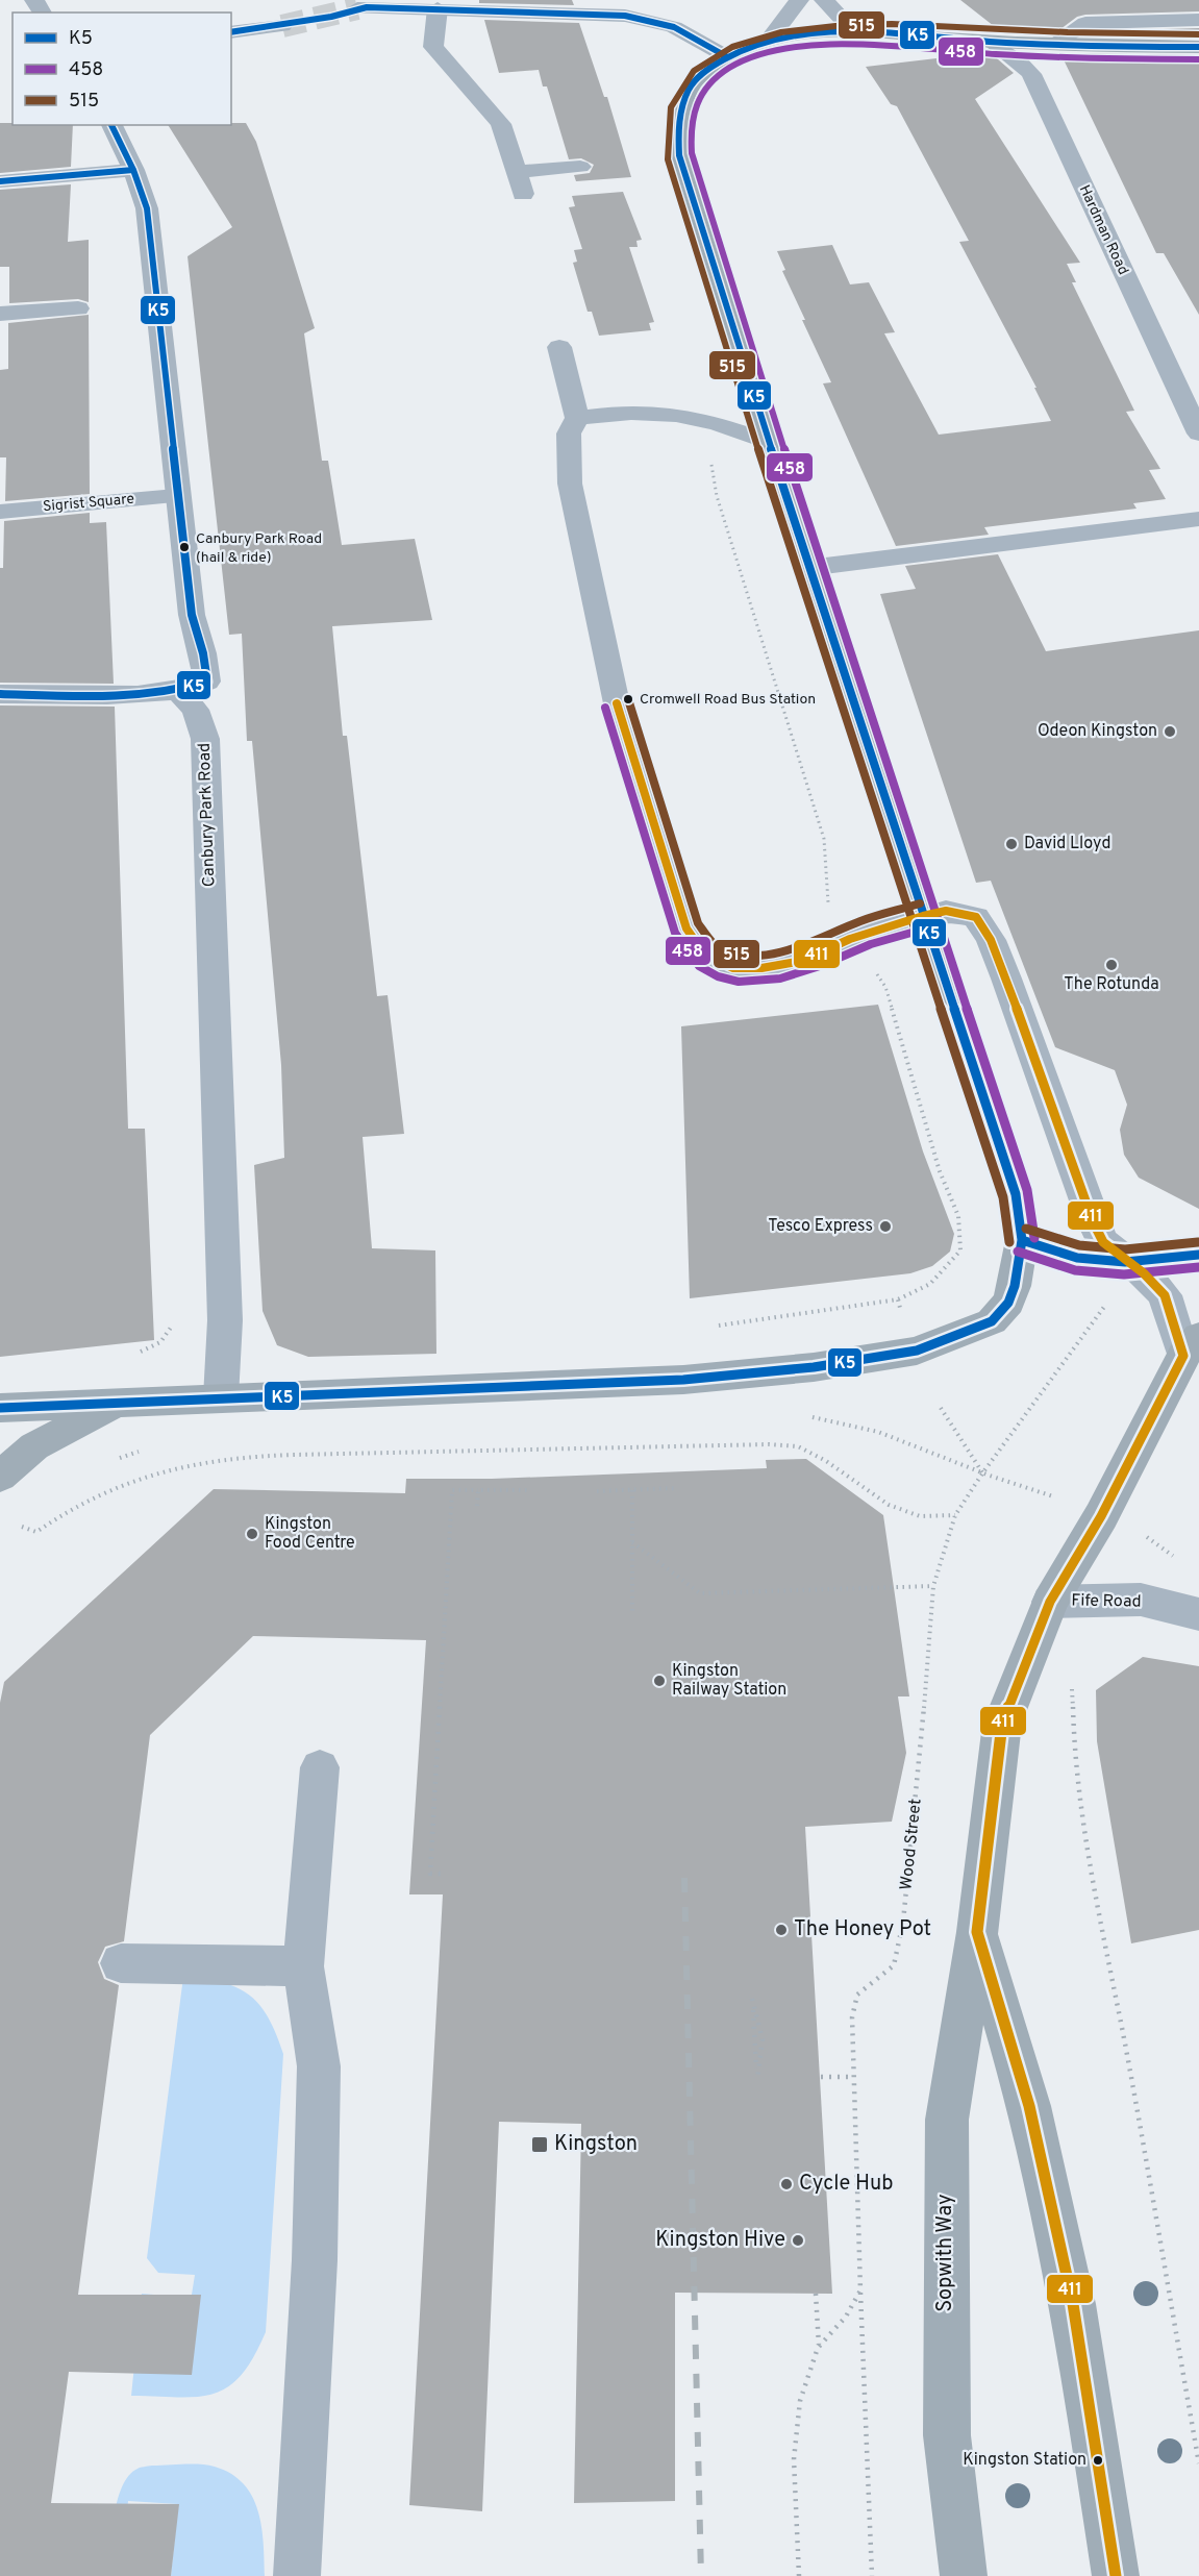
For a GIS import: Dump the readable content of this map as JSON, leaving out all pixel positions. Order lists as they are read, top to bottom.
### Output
{
  "streets": {
    "main road": ["Sopwith Way"],
    "street": [
      "Hardman Road",
      "Sigrist Square",
      "Canbury Park Road",
      "Fife Road"
    ],
    "path": ["Wood Street"]
  },
  "places": {
    "other": [
      "Canbury Park Road (hail & ride)",
      "Cromwell Road Bus Station",
      "Odeon Kingston",
      "David Lloyd",
      "The Rotunda",
      "Tesco Express",
      "Kingston Food Centre",
      "Kingston Railway Station",
      "The Honey Pot",
      "Cycle Hub",
      "Kingston Hive",
      "Kingston Station"
    ],
    "transit": ["Kingston"]
  },
  "lines": [
    "transit line K5",
    "transit line 515",
    "transit line 458",
    "transit line 411"
  ],
  "legend": ["K5", "458", "515"]
}
